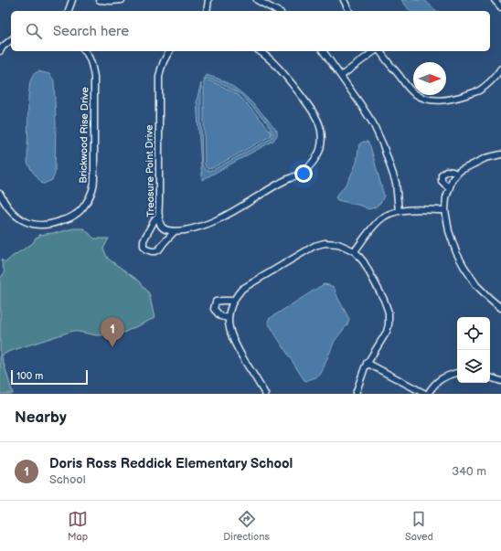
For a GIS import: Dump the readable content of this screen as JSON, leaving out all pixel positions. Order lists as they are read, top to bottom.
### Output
{
  "streets": {
    "street": ["Brickwood Rise Drive", "Treasure Point Drive"]
  },
  "scale_bar": "100 m",
  "north": "right",
  "page": {
    "search": "Search here",
    "pins": "1",
    "scale": "100 m",
    "heading": "Nearby",
    "list": [
      {
        "mark": "1",
        "name": "Doris Ross Reddick Elementary School",
        "note": "School",
        "value": "340 m"
      }
    ],
    "nav": ["Map", "Directions", "Saved"]
  }
}
